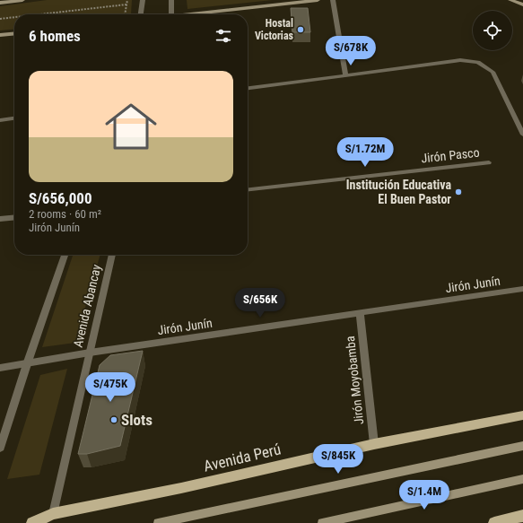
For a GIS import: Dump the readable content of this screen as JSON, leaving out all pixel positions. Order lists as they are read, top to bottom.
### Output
{
  "streets": {
    "main road": ["Avenida Perú"],
    "street": [
      "Jirón Pasco",
      "Jirón Junín",
      "Avenida Abancay",
      "Jirón Moyobamba"
    ]
  },
  "crossings": [
    ["Jirón Junín", "Avenida Abancay"],
    ["Jirón Junín", "Jirón Moyobamba"],
    ["Avenida Abancay", "Avenida Perú"],
    ["Jirón Moyobamba", "Avenida Perú"]
  ],
  "places": ["Hostal Victorias", "Institución Educativa El Buen Pastor", "Slots"],
  "page": {
    "heading": "6 homes",
    "price": [
      "S/678K",
      "S/1.72M",
      "S/656K",
      "S/475K",
      "S/845K",
      "S/1.4M"
    ],
    "list": [
      {
        "name": "S/656,000",
        "note": "2 rooms · 60 m² · Jirón Junín"
      }
    ]
  }
}
